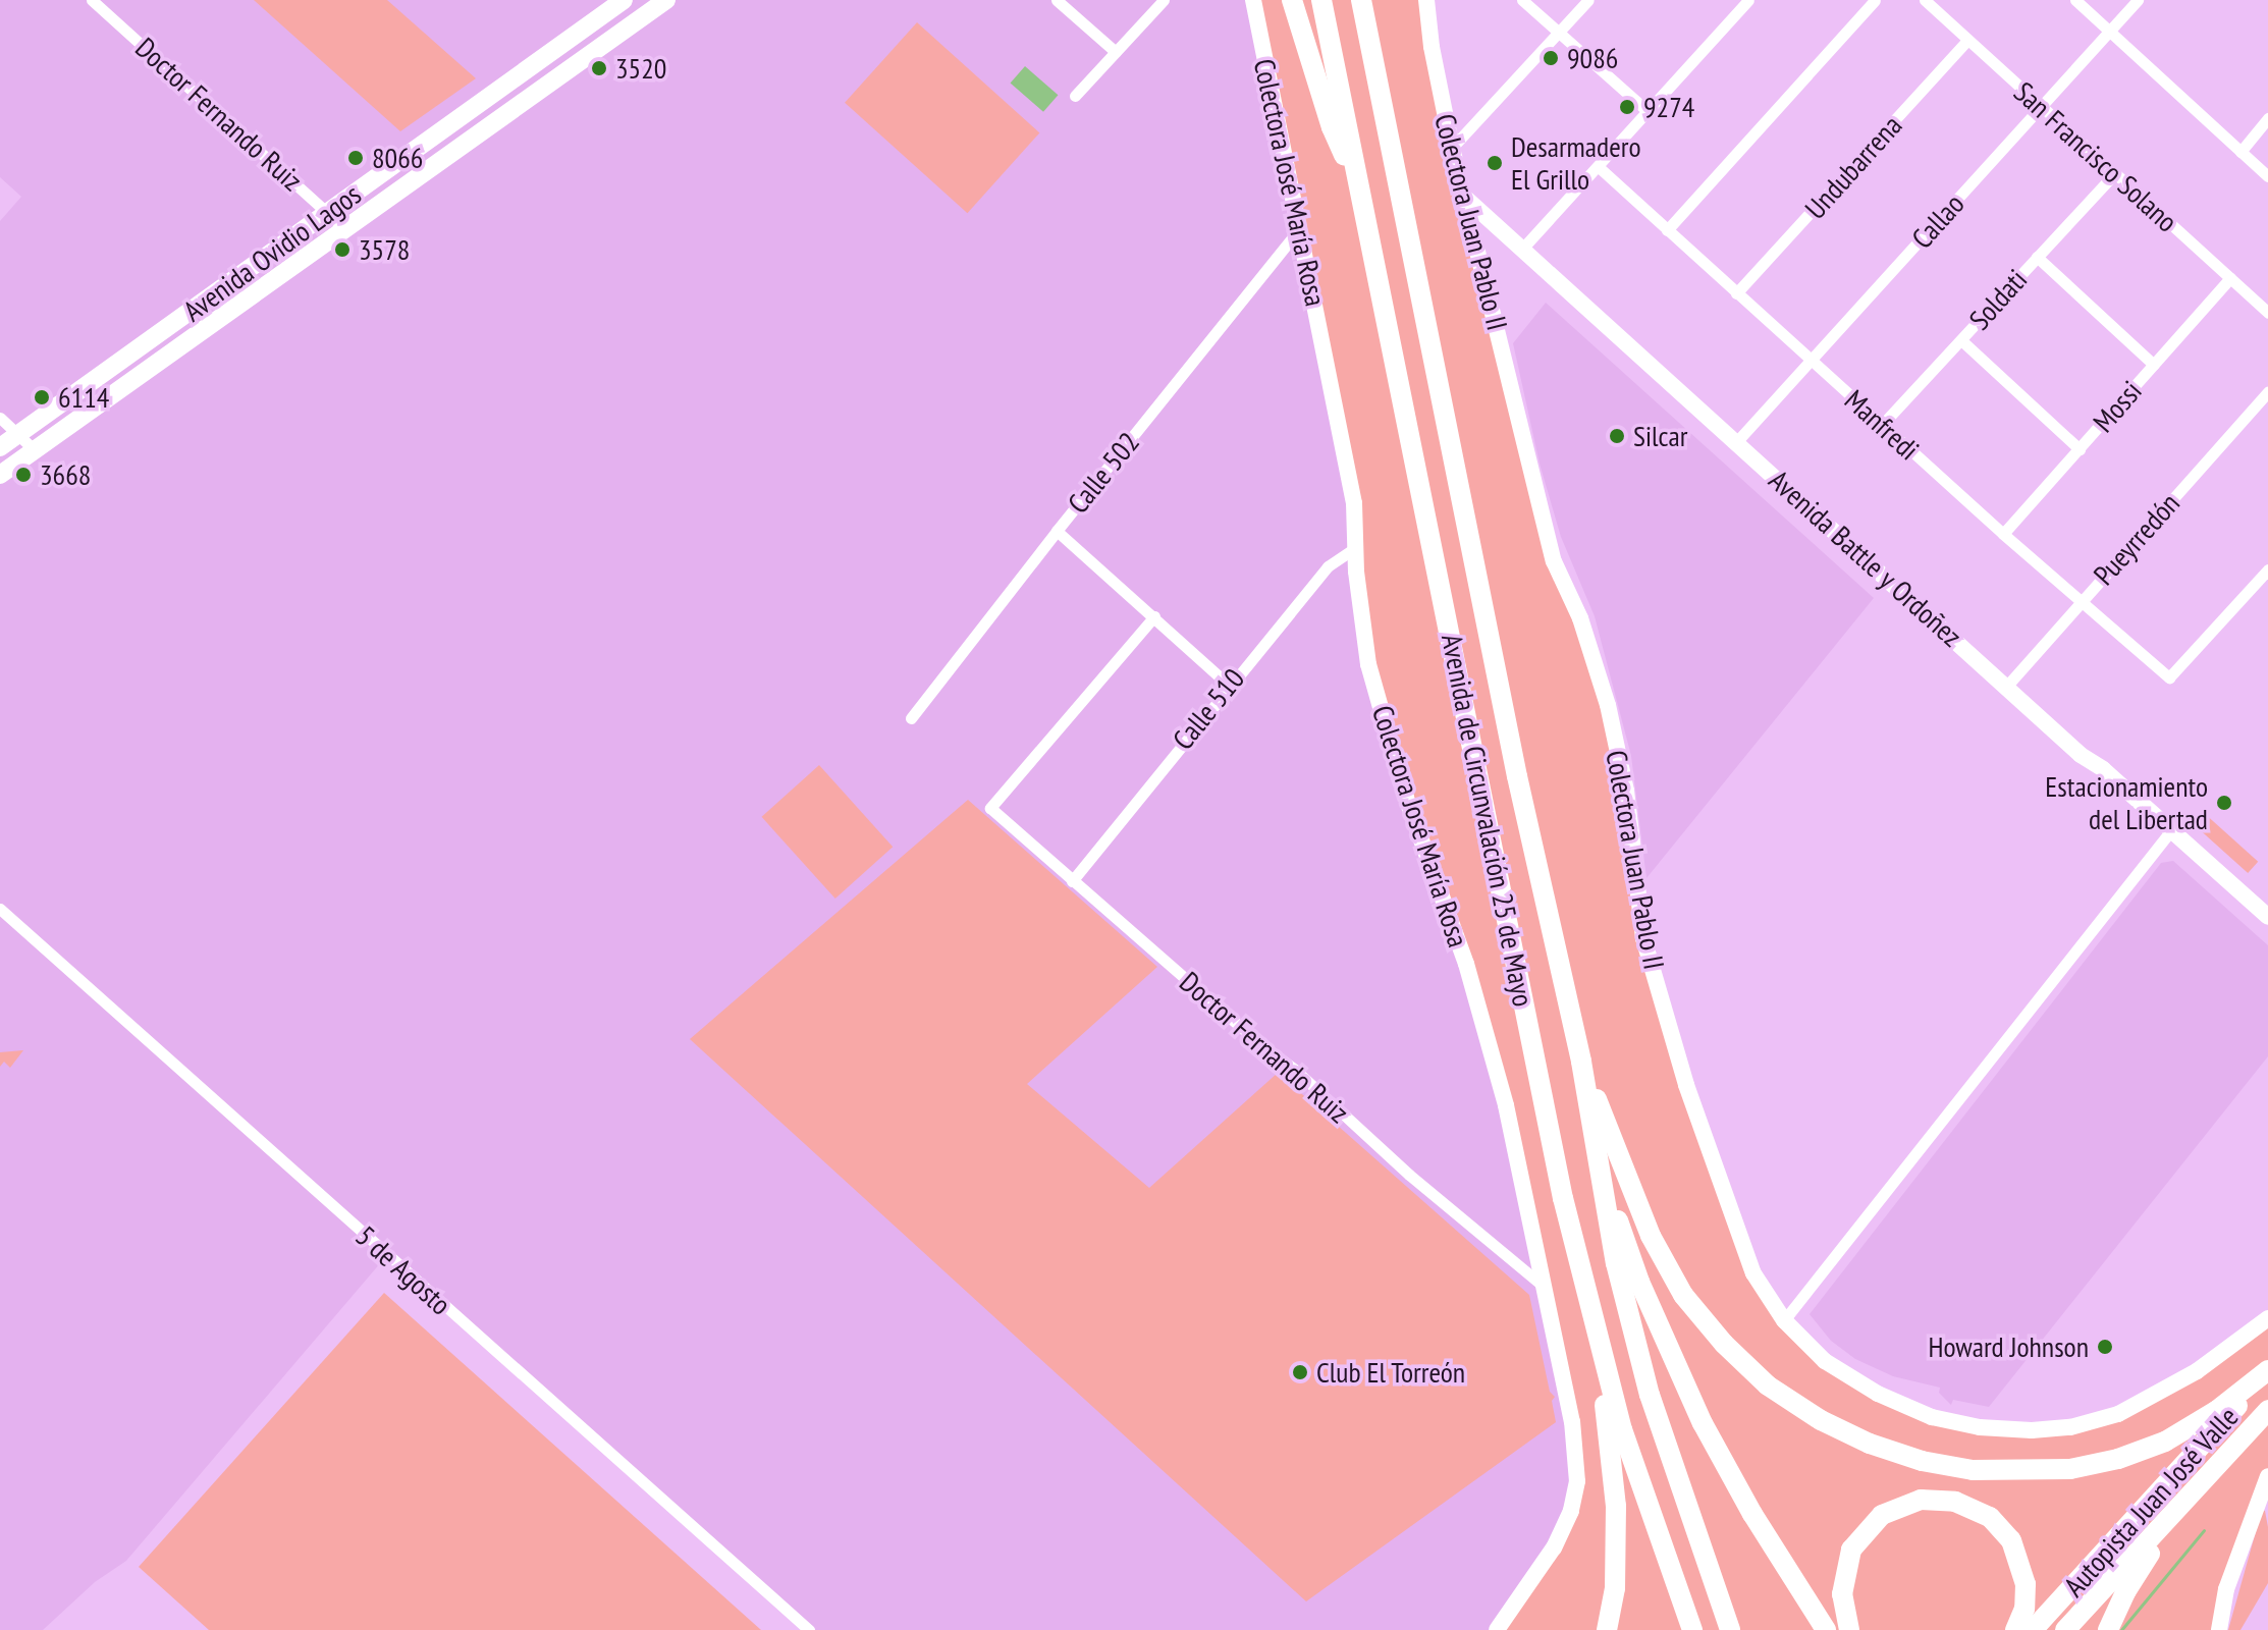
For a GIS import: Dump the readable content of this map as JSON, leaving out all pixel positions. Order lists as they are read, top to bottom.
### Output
{
  "streets": {
    "highway": ["Avenida de Circunvalación 25 de Mayo", "Autopista Juan José Valle"],
    "main road": [
      "Colectora José María Rosa",
      "Colectora Juan Pablo II",
      "Avenida Ovidio Lagos",
      "Avenida Battle y Ordoñez"
    ],
    "street": [
      "Doctor Fernando Ruiz",
      "San Francisco Solano",
      "Undubarrena",
      "Callao",
      "Soldati",
      "Mossi",
      "Manfredi",
      "Calle 502",
      "Pueyrredón",
      "Calle 510",
      "5 de Agosto"
    ]
  },
  "crossings": [
    ["Doctor Fernando Ruiz", "Colectora José María Rosa"],
    ["Doctor Fernando Ruiz", "Avenida Ovidio Lagos"],
    ["Doctor Fernando Ruiz", "Calle 510"],
    ["San Francisco Solano", "Undubarrena"],
    ["San Francisco Solano", "Callao"],
    ["San Francisco Solano", "Soldati"],
    ["San Francisco Solano", "Mossi"],
    ["Undubarrena", "Manfredi"],
    ["Colectora José María Rosa", "Calle 502"],
    ["Colectora José María Rosa", "Calle 510"],
    ["Callao", "Manfredi"],
    ["Callao", "Avenida Battle y Ordoñez"],
    ["Colectora Juan Pablo II", "Avenida Battle y Ordoñez"],
    ["Soldati", "Manfredi"],
    ["Mossi", "Manfredi"],
    ["Manfredi", "Pueyrredón"],
    ["Pueyrredón", "Avenida Battle y Ordoñez"]
  ],
  "places": [
    "9086",
    "3520",
    "9274",
    "8066",
    "Desarmadero El Grillo",
    "3578",
    "6114",
    "Silcar",
    "3668",
    "Estacionamiento del Libertad",
    "Howard Johnson",
    "Club El Torreón"
  ]
}
